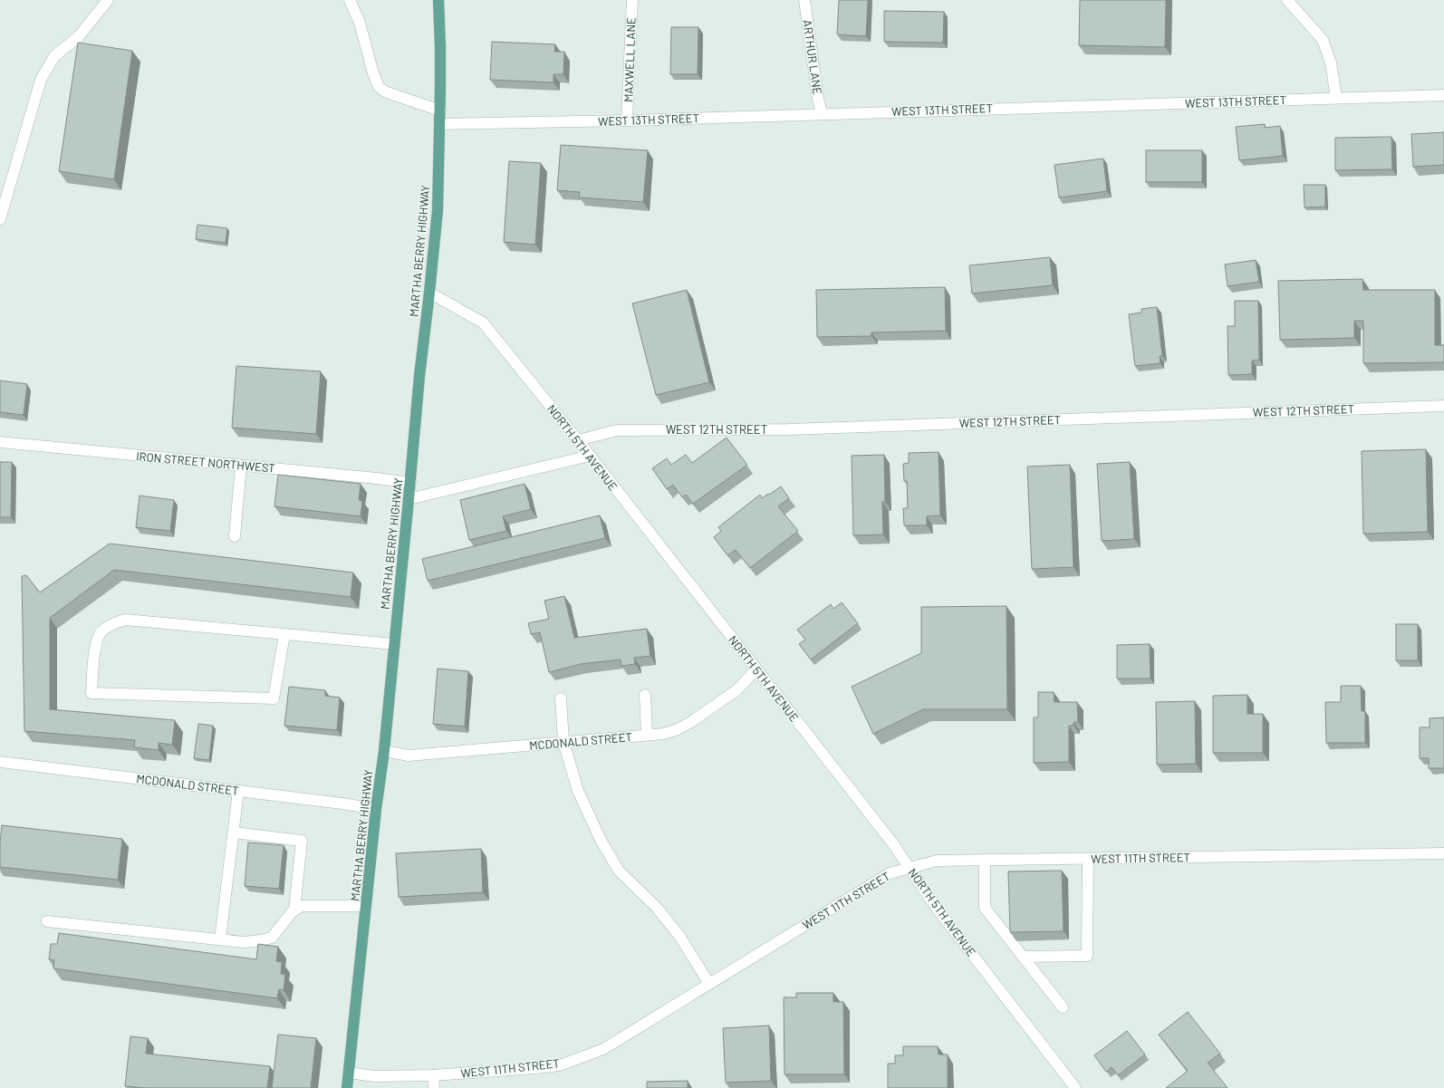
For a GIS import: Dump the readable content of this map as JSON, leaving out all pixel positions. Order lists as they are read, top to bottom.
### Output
{
  "streets": {
    "main road": ["MARTHA BERRY HIGHWAY"],
    "street": [
      "ARTHUR LANE",
      "MAXWELL LANE",
      "WEST 13TH STREET",
      "WEST 12TH STREET",
      "NORTH 5TH AVENUE",
      "IRON STREET NORTHWEST",
      "MCDONALD STREET",
      "WEST 11TH STREET"
    ]
  },
  "crossings": [
    ["ARTHUR LANE", "WEST 13TH STREET"],
    ["MAXWELL LANE", "WEST 13TH STREET"],
    ["WEST 13TH STREET", "MARTHA BERRY HIGHWAY"],
    ["MARTHA BERRY HIGHWAY", "NORTH 5TH AVENUE"],
    ["MARTHA BERRY HIGHWAY", "IRON STREET NORTHWEST"],
    ["MARTHA BERRY HIGHWAY", "MCDONALD STREET"],
    ["MARTHA BERRY HIGHWAY", "WEST 11TH STREET"],
    ["WEST 12TH STREET", "NORTH 5TH AVENUE"],
    ["NORTH 5TH AVENUE", "MCDONALD STREET"],
    ["NORTH 5TH AVENUE", "WEST 11TH STREET"]
  ]
}
